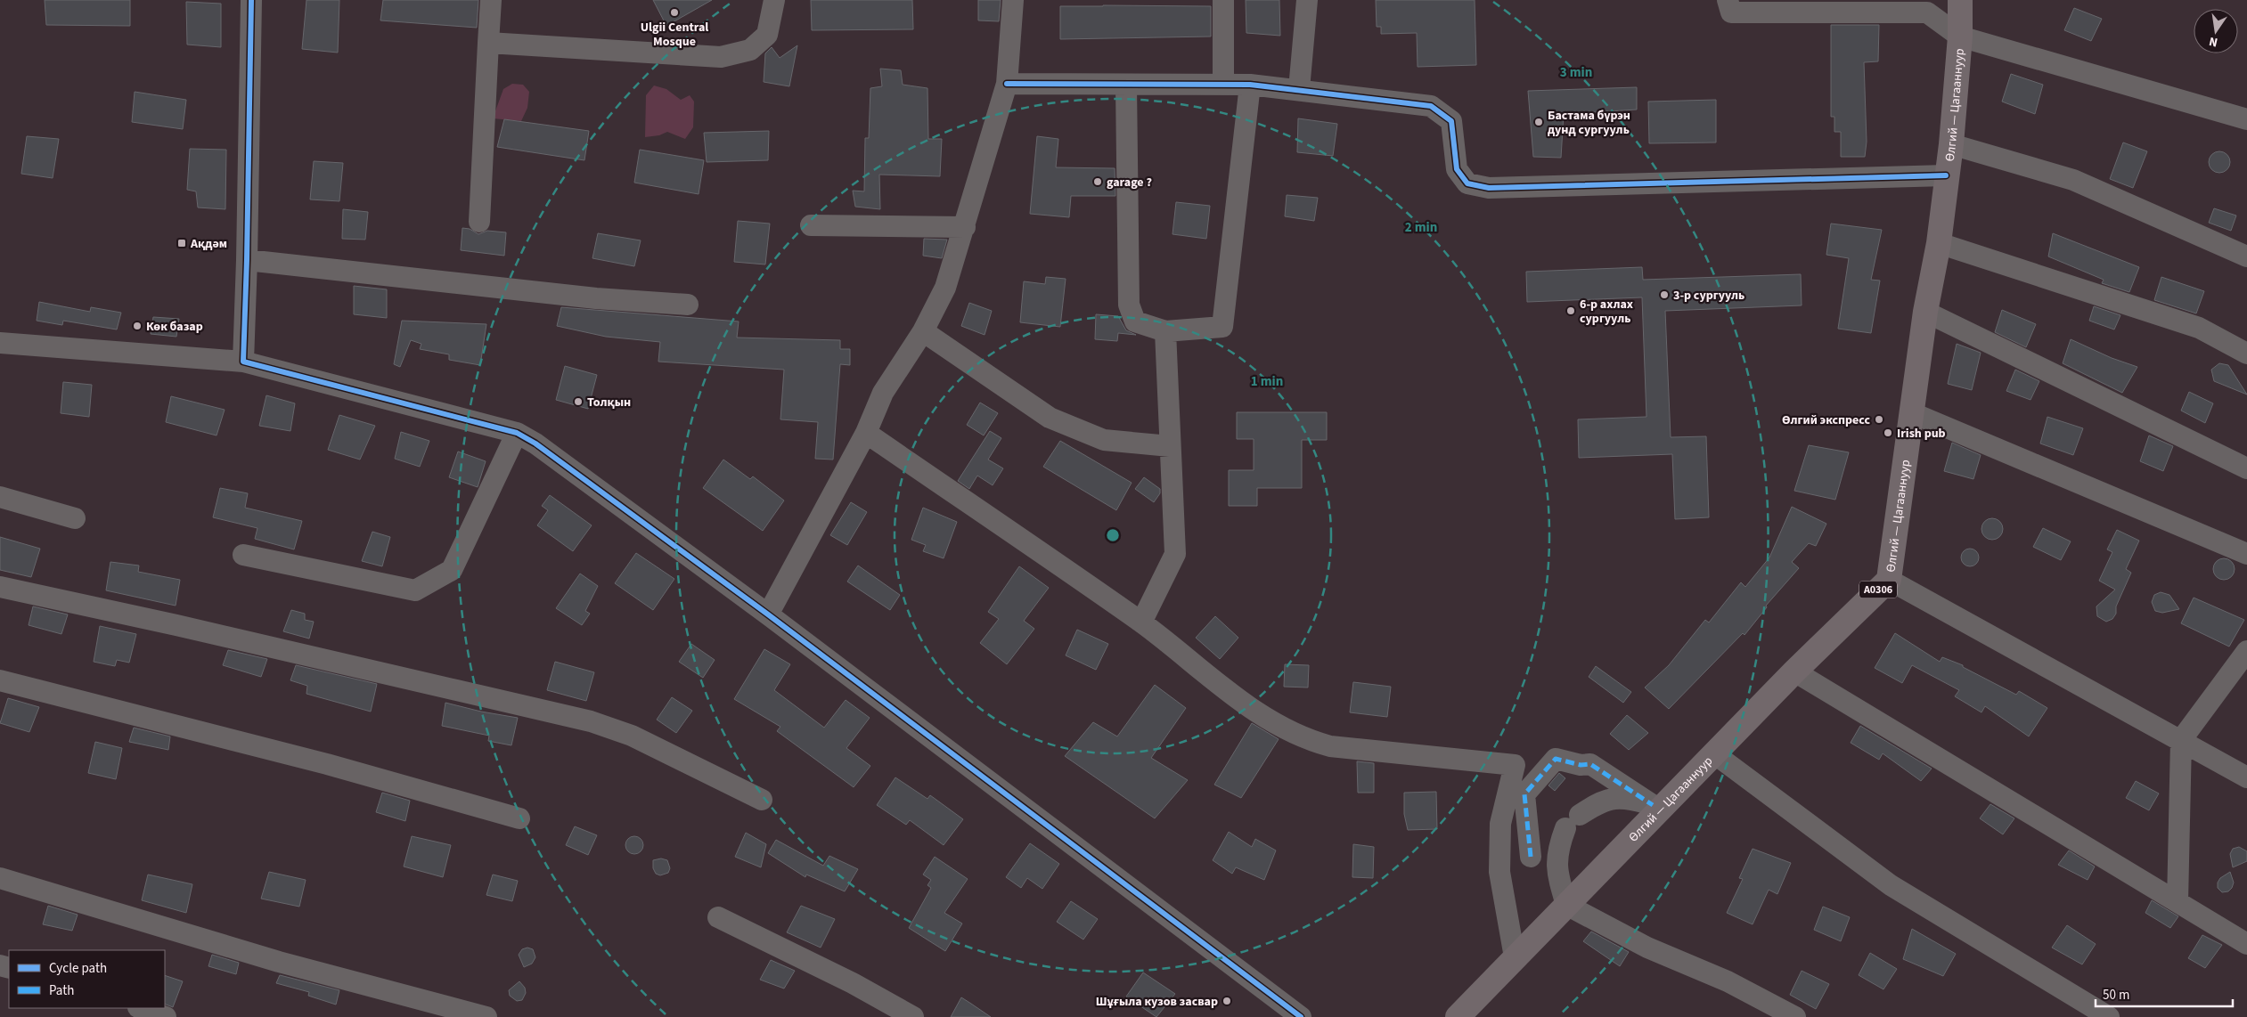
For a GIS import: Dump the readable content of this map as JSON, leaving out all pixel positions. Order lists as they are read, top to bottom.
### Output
{
  "streets": {
    "highway": ["Өлгий — Цагааннуур", "A0306"]
  },
  "places": {
    "other": [
      "Ulgii Central Mosque",
      "Бастама бүрэн дунд сургууль",
      "garage ?",
      "3-р сургууль",
      "6-р ахлах сургууль",
      "Көк базар",
      "Толқын",
      "Өлгий экспресс",
      "Irish pub",
      "Шұғыла кузов засвар"
    ],
    "transit": ["Ақдəм"]
  },
  "legend": ["Cycle path", "Path"],
  "scale_bar": "50 m",
  "north": "bottom",
  "rings": ["3 min", "2 min", "1 min"]
}
